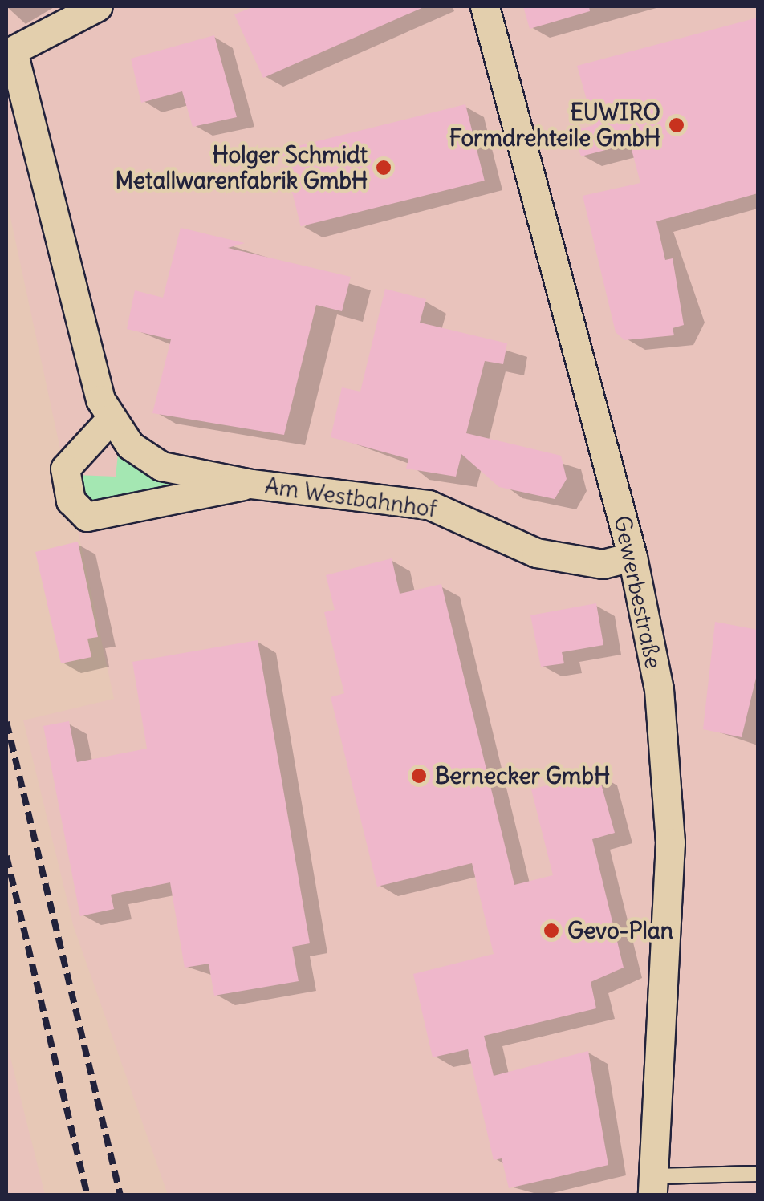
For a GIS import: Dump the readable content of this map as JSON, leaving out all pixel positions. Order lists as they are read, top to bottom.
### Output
{
  "streets": {
    "street": ["Am Westbahnhof", "Gewerbestraße"]
  },
  "crossings": [
    ["Am Westbahnhof", "Gewerbestraße"]
  ],
  "places": [
    "EUWIRO Formdrehteile GmbH",
    "Holger Schmidt Metallwarenfabrik GmbH",
    "Bernecker GmbH",
    "Gevo-Plan"
  ]
}
